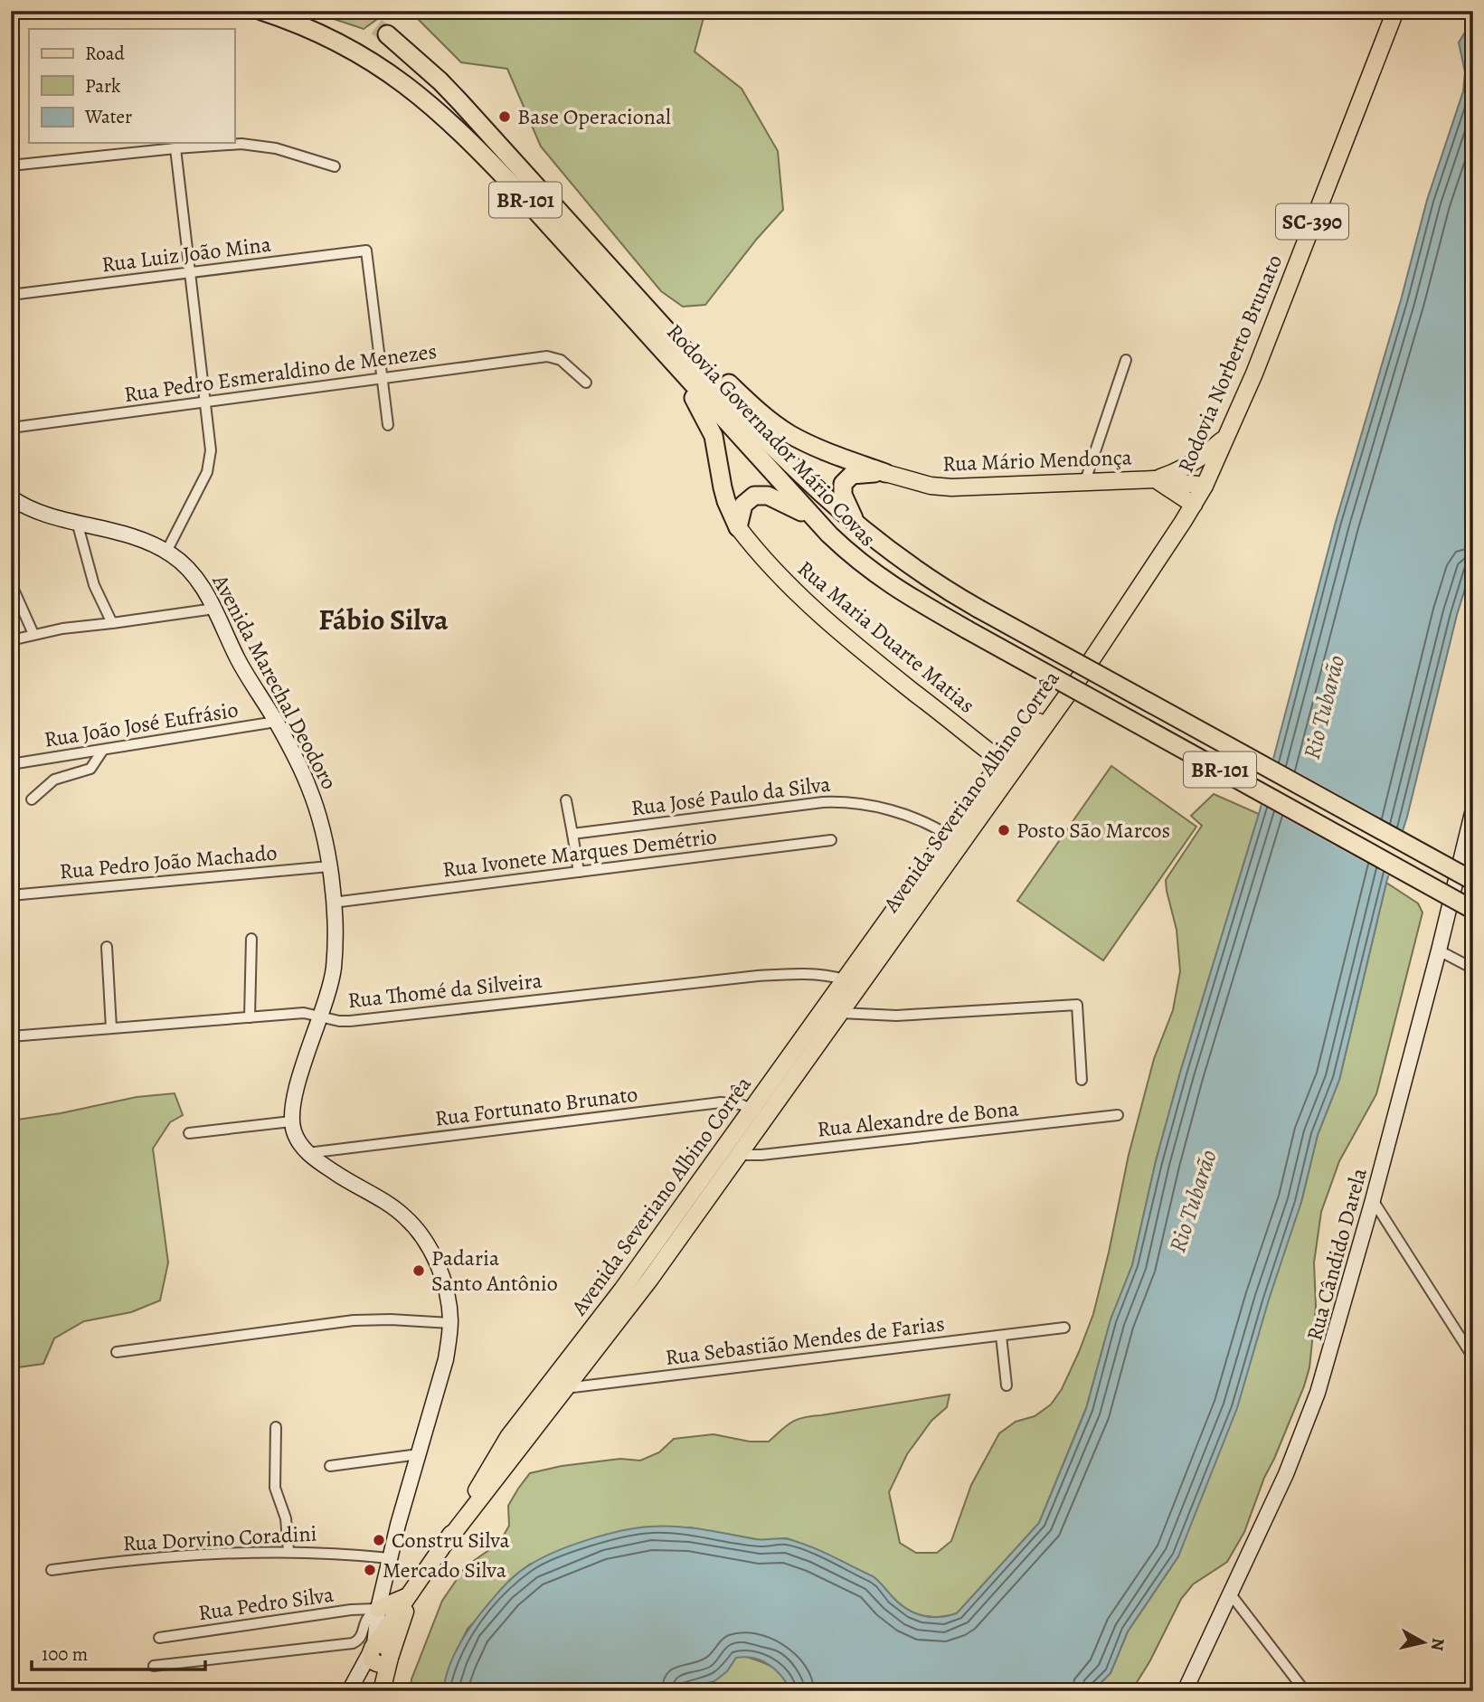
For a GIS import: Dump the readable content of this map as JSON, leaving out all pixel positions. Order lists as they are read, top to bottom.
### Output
{
  "streets": {
    "highway": ["BR-101", "Rodovia Governador Mário Covas"],
    "main road": [
      "SC-390",
      "Rodovia Norberto Brunato",
      "Rua Mário Mendonça",
      "Rua Maria Duarte Matias",
      "Avenida Severiano Albino Corrêa"
    ],
    "street": [
      "Rua Luiz João Mina",
      "Rua Pedro Esmeraldino de Menezes",
      "Avenida Marechal Deodoro",
      "Rua João José Eufrásio",
      "Rua José Paulo da Silva",
      "Rua Ivonete Marques Demétrio",
      "Rua Pedro João Machado",
      "Rua Thomé da Silveira",
      "Rua Fortunato Brunato",
      "Rua Alexandre de Bona",
      "Rua Cândido Darela",
      "Rua Sebastião Mendes de Farias",
      "Rua Dorvino Coradini",
      "Rua Pedro Silva"
    ]
  },
  "crossings": [
    ["Rua Luiz João Mina", "Rua Pedro Esmeraldino de Menezes"],
    ["Rodovia Norberto Brunato", "Rua Mário Mendonça"],
    ["Rodovia Norberto Brunato", "Avenida Severiano Albino Corrêa"],
    ["Rua Maria Duarte Matias", "Avenida Severiano Albino Corrêa"],
    ["Avenida Marechal Deodoro", "Rua João José Eufrásio"],
    ["Avenida Marechal Deodoro", "Rua Ivonete Marques Demétrio"],
    ["Avenida Marechal Deodoro", "Rua Pedro João Machado"],
    ["Avenida Marechal Deodoro", "Rua Thomé da Silveira"],
    ["Avenida Severiano Albino Corrêa", "Rua José Paulo da Silva"],
    ["Avenida Severiano Albino Corrêa", "Rua Thomé da Silveira"],
    ["Avenida Severiano Albino Corrêa", "Rua Fortunato Brunato"],
    ["Avenida Severiano Albino Corrêa", "Rua Alexandre de Bona"],
    ["Avenida Severiano Albino Corrêa", "Rua Sebastião Mendes de Farias"]
  ],
  "districts": ["Fábio Silva"],
  "water": ["Rio Tubarão"],
  "places": [
    "Base Operacional",
    "Posto São Marcos",
    "Padaria Santo Antônio",
    "Constru Silva",
    "Mercado Silva"
  ],
  "legend": ["Road", "Park", "Water"],
  "scale_bar": "100 m",
  "north": "right"
}
